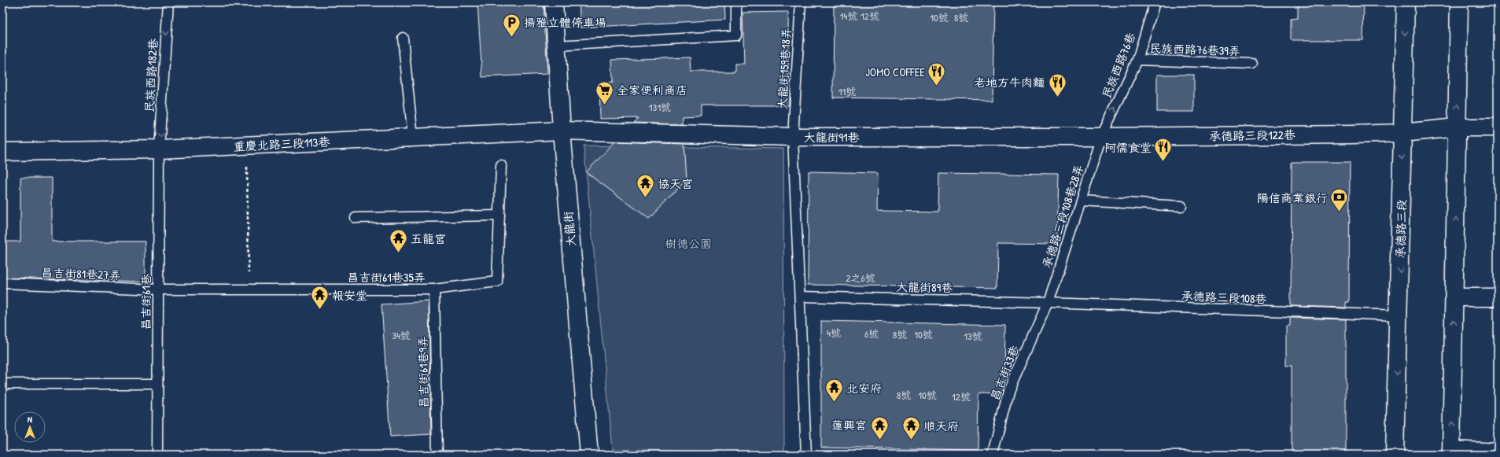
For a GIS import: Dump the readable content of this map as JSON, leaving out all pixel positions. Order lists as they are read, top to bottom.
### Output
{
  "streets": {
    "street": [
      "承德路三段122巷",
      "大龍街91巷",
      "重慶北路三段113巷",
      "大龍街",
      "承德路三段"
    ],
    "lane": [
      "民族西路76巷39弄",
      "民族西路76巷",
      "大龍街159巷18弄",
      "民族西路182巷",
      "承德路三段108巷28弄",
      "昌吉街81巷27弄",
      "昌吉街61巷35弄",
      "大龍街89巷",
      "承德路三段108巷",
      "昌吉街61巷",
      "昌吉街61巷9弄",
      "昌吉街33巷"
    ]
  },
  "crossings": [
    ["民族西路76巷39弄", "民族西路76巷"],
    ["民族西路76巷", "承德路三段122巷"],
    ["民族西路76巷", "大龍街91巷"],
    ["民族西路76巷", "承德路三段108巷28弄"],
    ["大龍街159巷18弄", "大龍街91巷"],
    ["大龍街159巷18弄", "大龍街89巷"],
    ["民族西路182巷", "重慶北路三段113巷"],
    ["民族西路182巷", "昌吉街61巷"],
    ["承德路三段122巷", "大龍街91巷"],
    ["承德路三段122巷", "承德路三段108巷28弄"],
    ["承德路三段122巷", "承德路三段"],
    ["大龍街91巷", "重慶北路三段113巷"],
    ["大龍街91巷", "承德路三段108巷28弄"],
    ["大龍街91巷", "大龍街"],
    ["重慶北路三段113巷", "大龍街"],
    ["重慶北路三段113巷", "昌吉街61巷"],
    ["承德路三段108巷28弄", "大龍街89巷"],
    ["承德路三段108巷28弄", "承德路三段108巷"],
    ["承德路三段108巷28弄", "昌吉街33巷"],
    ["承德路三段", "承德路三段108巷"],
    ["昌吉街81巷27弄", "昌吉街61巷35弄"],
    ["昌吉街81巷27弄", "昌吉街61巷"],
    ["昌吉街61巷35弄", "昌吉街61巷"],
    ["昌吉街61巷35弄", "昌吉街61巷9弄"],
    ["大龍街89巷", "承德路三段108巷"],
    ["大龍街89巷", "昌吉街33巷"],
    ["承德路三段108巷", "昌吉街33巷"]
  ],
  "one_way": ["民族西路76巷", "民族西路182巷"],
  "parks": ["樹德公園"],
  "places": {
    "parking": ["揚雅立體停車場"],
    "restaurant": ["JOMO COFFEE", "老地方牛肉麵", "阿儒食堂"],
    "supermarket": ["全家便利商店"],
    "temple": [
      "協天宮",
      "五龍宮",
      "報安堂",
      "北安府",
      "蓮興宮",
      "順天府"
    ],
    "bank": ["陽信商業銀行"]
  },
  "house_numbers": [
    "14號",
    "12號",
    "10號",
    "8號",
    "11號",
    "131號",
    "2之6號",
    "4號",
    "6號",
    "8號",
    "10號",
    "34號",
    "13號",
    "8號",
    "10號",
    "12號"
  ],
  "north": "top"
}
